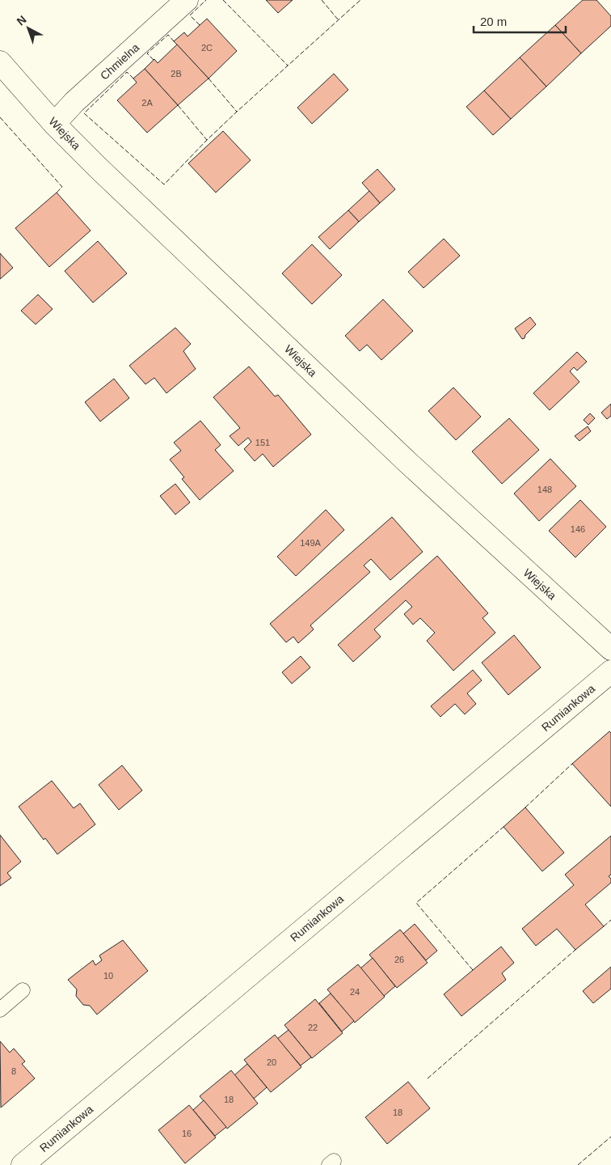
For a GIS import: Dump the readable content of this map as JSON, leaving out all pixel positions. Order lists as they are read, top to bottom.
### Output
{
  "streets": {
    "street": ["Chmielna", "Wiejska", "Rumiankowa"]
  },
  "crossings": [
    ["Chmielna", "Wiejska"]
  ],
  "house_numbers": [
    "2C",
    "2B",
    "2A",
    "151",
    "148",
    "146",
    "149A",
    "26",
    "10",
    "24",
    "22",
    "20",
    "8",
    "18",
    "18",
    "16"
  ],
  "scale_bar": "20 m",
  "north": "top left"
}
